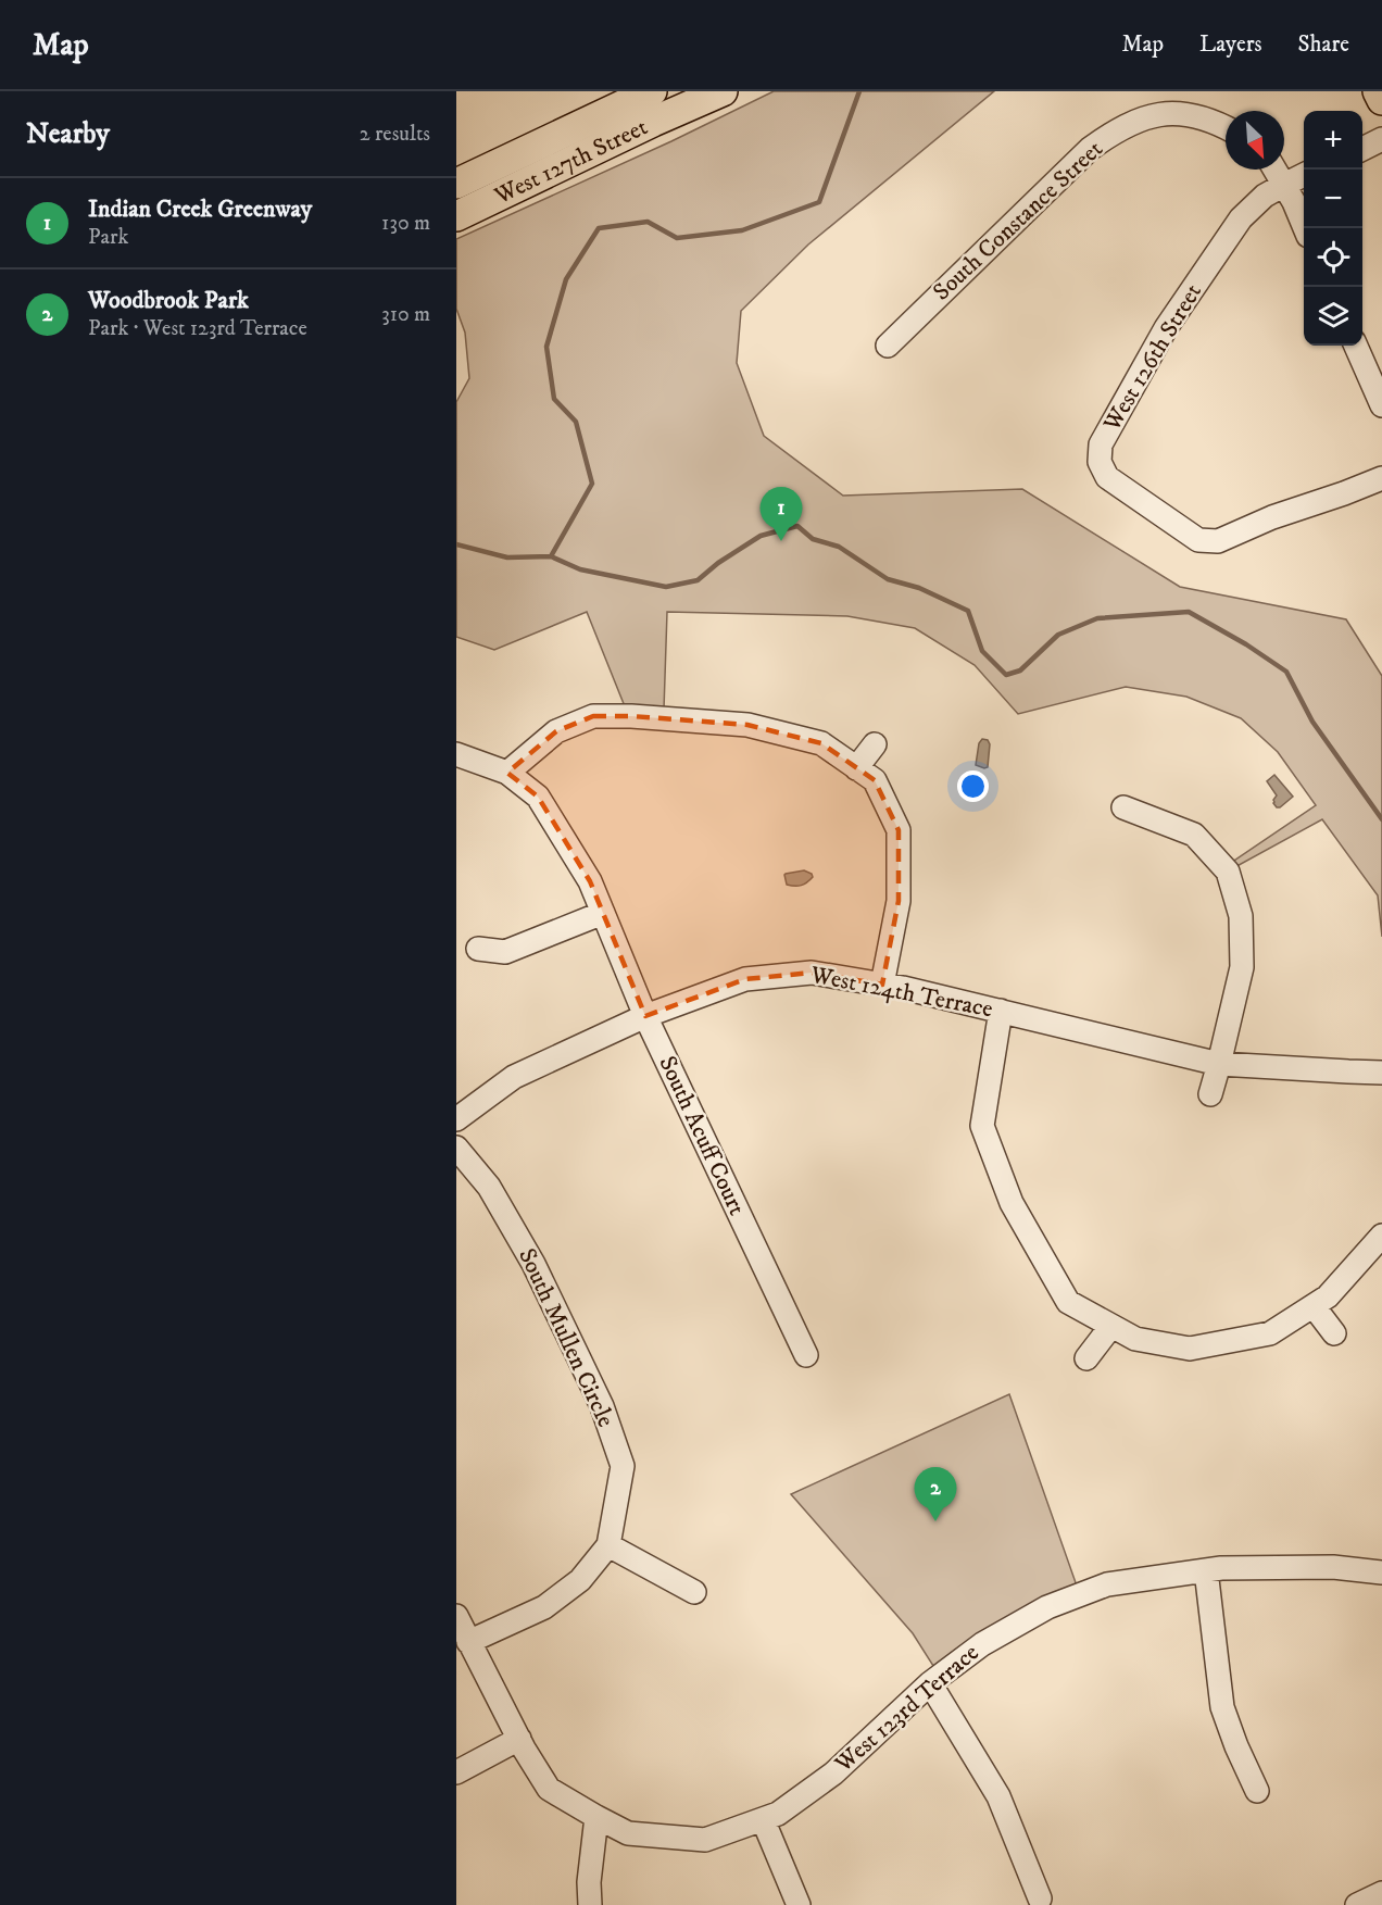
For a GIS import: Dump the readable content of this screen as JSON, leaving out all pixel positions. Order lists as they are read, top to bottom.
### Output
{
  "streets": {
    "main road": ["West 127th Street"],
    "street": [
      "South Constance Street",
      "West 126th Street",
      "West 124th Terrace",
      "South Acuff Court",
      "South Mullen Circle",
      "West 123rd Terrace"
    ]
  },
  "crossings": [
    ["West 124th Terrace", "South Acuff Court"],
    ["South Mullen Circle", "West 123rd Terrace"]
  ],
  "north": "bottom right",
  "page": {
    "header": "Map",
    "nav": ["Map", "Layers", "Share"],
    "heading": ["Nearby", "2 results"],
    "map_buttons": ["+", "−"],
    "list": [
      {
        "mark": "1",
        "name": "Indian Creek Greenway",
        "note": "Park",
        "value": "130 m"
      },
      {
        "mark": "2",
        "name": "Woodbrook Park",
        "note": "Park · West 123rd Terrace",
        "value": "310 m"
      }
    ],
    "pins": ["1", "2"]
  }
}
